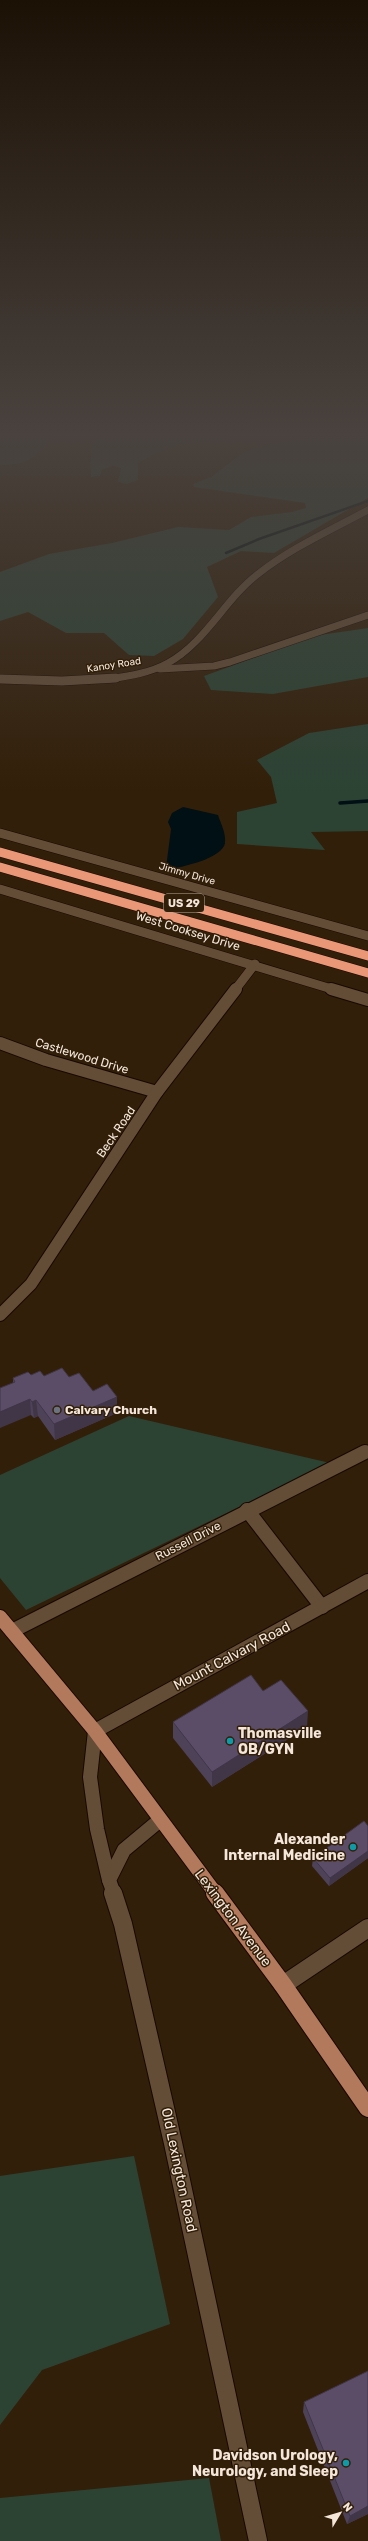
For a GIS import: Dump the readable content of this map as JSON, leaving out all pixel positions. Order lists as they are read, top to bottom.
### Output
{
  "streets": {
    "highway": ["US 29"],
    "main road": ["Lexington Avenue"],
    "street": [
      "Kanoy Road",
      "Jimmy Drive",
      "West Cooksey Drive",
      "Castlewood Drive",
      "Beck Road",
      "Russell Drive",
      "Mount Calvary Road",
      "Old Lexington Road"
    ]
  },
  "crossings": [
    ["West Cooksey Drive", "Beck Road"],
    ["Castlewood Drive", "Beck Road"],
    ["Russell Drive", "Lexington Avenue"],
    ["Mount Calvary Road", "Lexington Avenue"],
    ["Mount Calvary Road", "Old Lexington Road"],
    ["Lexington Avenue", "Old Lexington Road"]
  ],
  "places": [
    "Calvary Church",
    "Thomasville OB/GYN",
    "Alexander Internal Medicine",
    "Davidson Urology, Neurology, and Sleep"
  ],
  "north": "top right"
}
